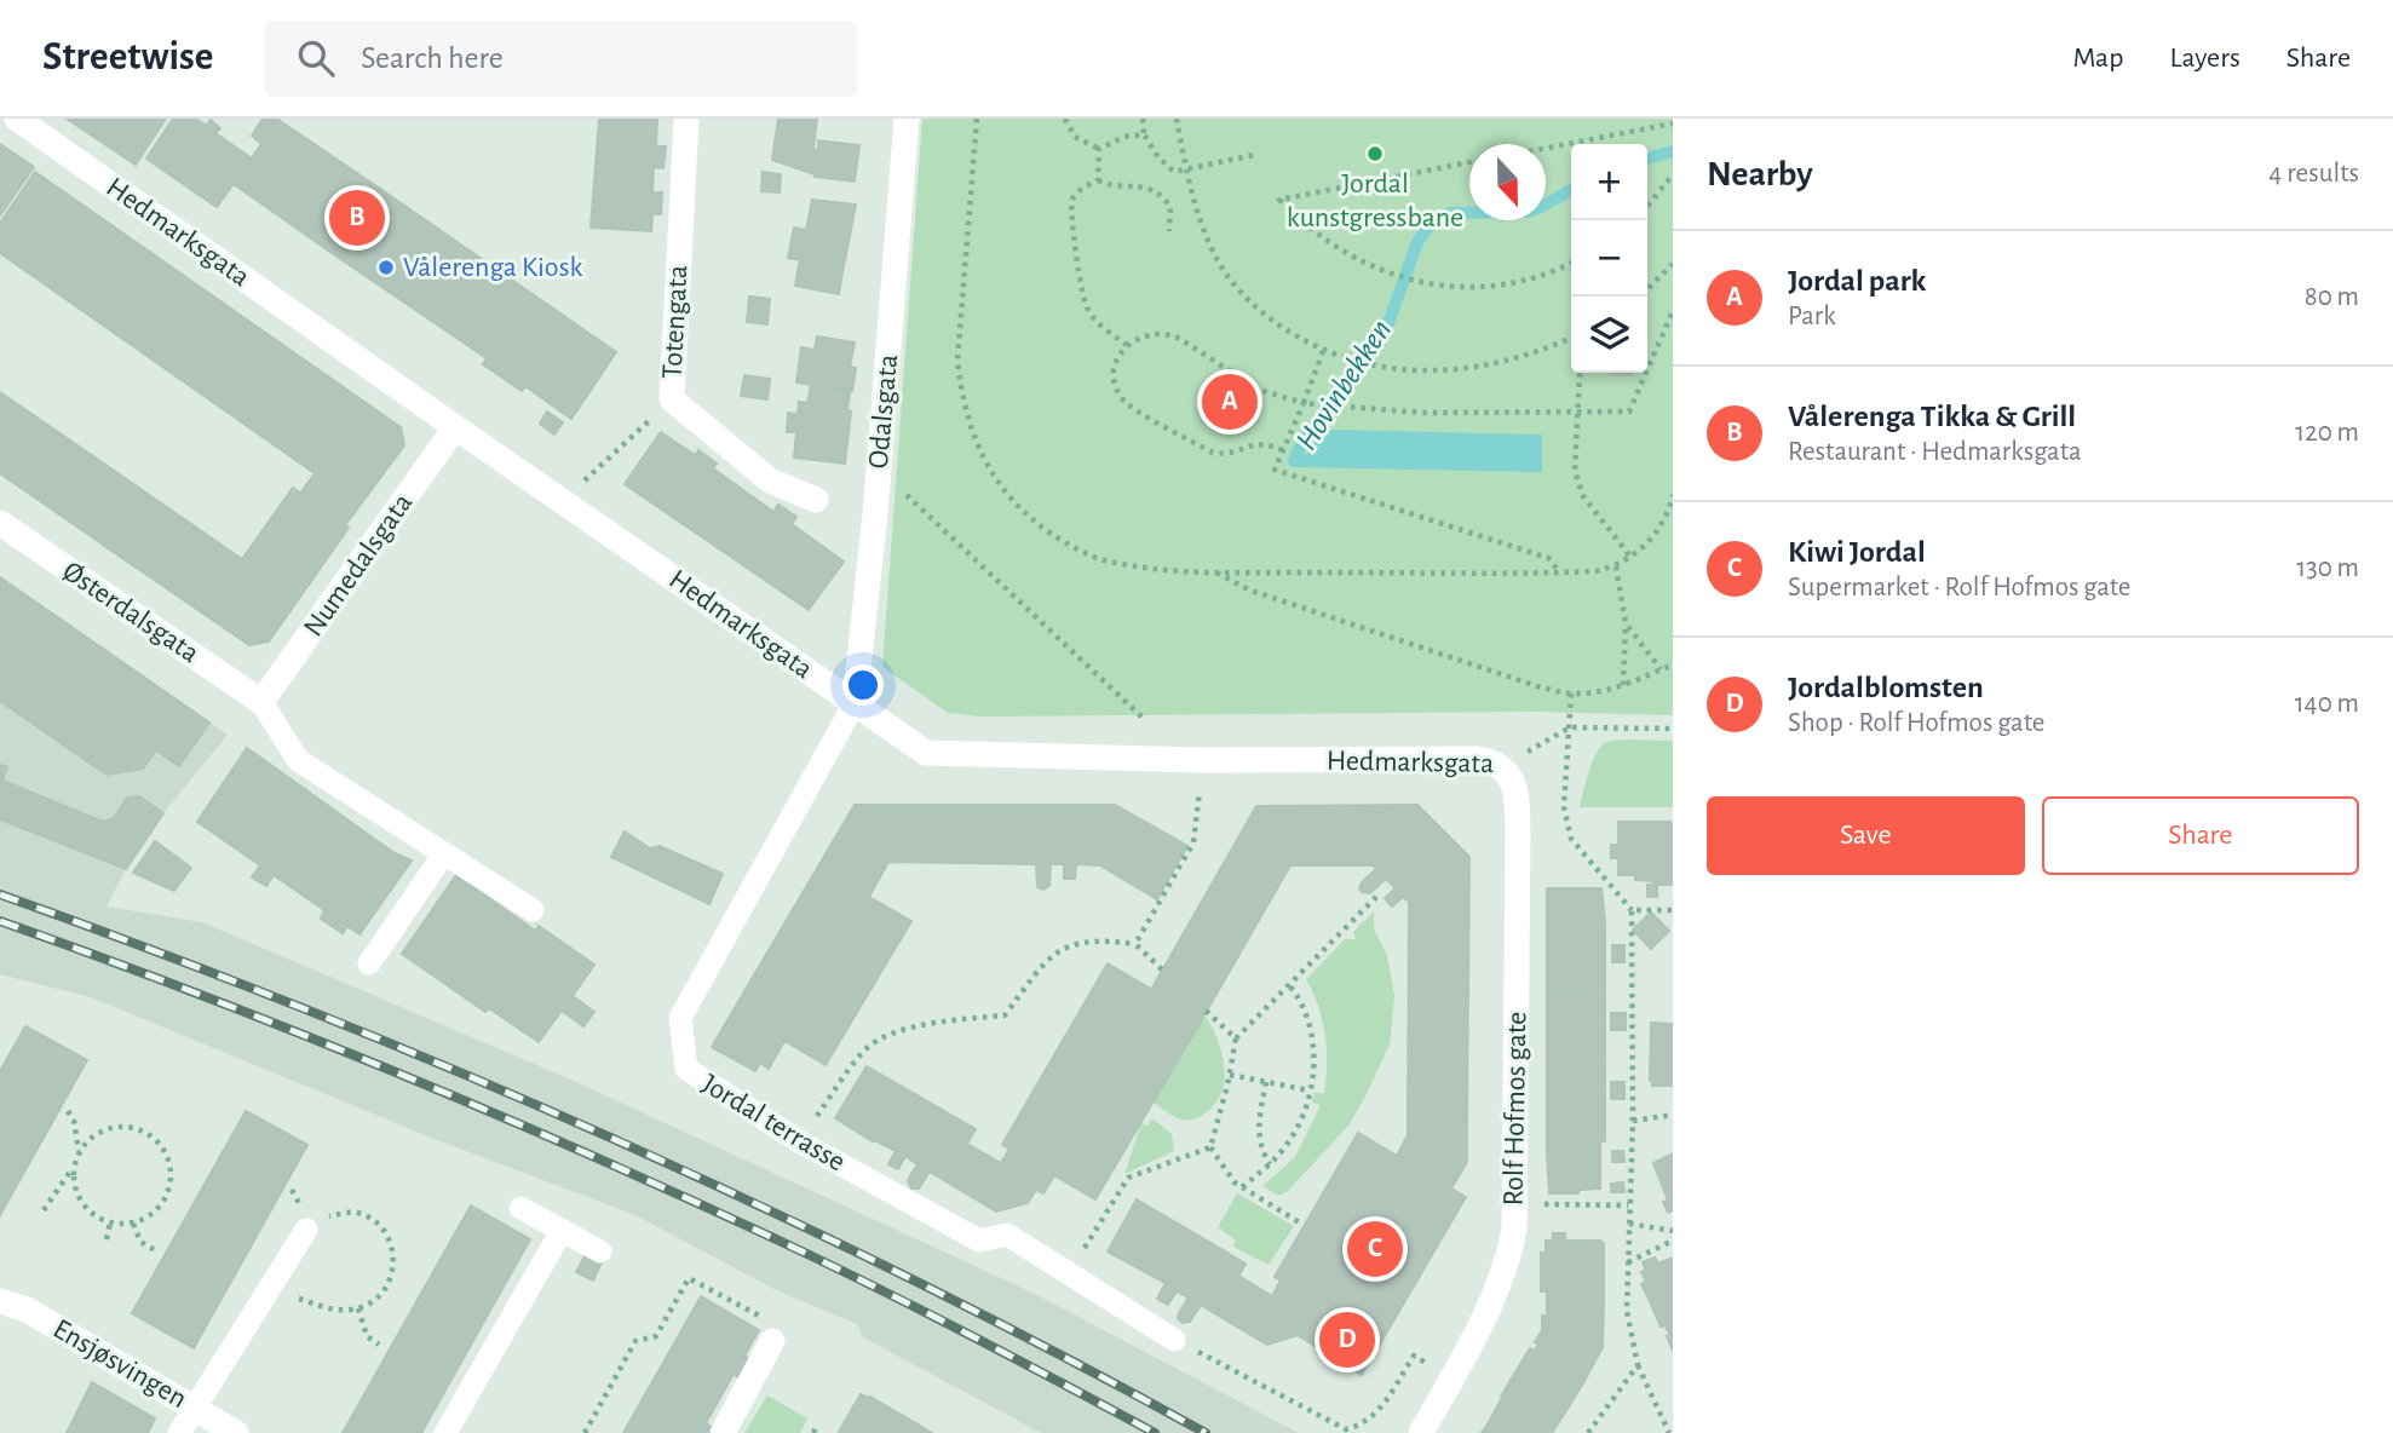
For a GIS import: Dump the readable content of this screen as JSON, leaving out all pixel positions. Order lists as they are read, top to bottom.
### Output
{
  "streets": {
    "street": [
      "Hedmarksgata",
      "Totengata",
      "Odalsgata",
      "Numedalsgata",
      "Østerdalsgata",
      "Rolf Hofmos gate",
      "Ensjøsvingen"
    ],
    "lane": ["Jordal terrasse"]
  },
  "crossings": [
    ["Hedmarksgata", "Odalsgata"],
    ["Hedmarksgata", "Numedalsgata"],
    ["Hedmarksgata", "Rolf Hofmos gate"],
    ["Hedmarksgata", "Jordal terrasse"],
    ["Odalsgata", "Jordal terrasse"],
    ["Numedalsgata", "Østerdalsgata"]
  ],
  "water": ["Hovinbekken"],
  "places": ["Jordal kunstgressbane", "Vålerenga Kiosk"],
  "north": "bottom",
  "page": {
    "header": "Streetwise",
    "search": "Search here",
    "nav": ["Map", "Layers", "Share"],
    "heading": ["Nearby", "4 results"],
    "map_buttons": ["+", "−"],
    "pins": [
      "B",
      "A",
      "C",
      "D"
    ],
    "list": [
      {
        "mark": "A",
        "name": "Jordal park",
        "note": "Park",
        "value": "80 m"
      },
      {
        "mark": "B",
        "name": "Vålerenga Tikka & Grill",
        "note": "Restaurant · Hedmarksgata",
        "value": "120 m"
      },
      {
        "mark": "C",
        "name": "Kiwi Jordal",
        "note": "Supermarket · Rolf Hofmos gate",
        "value": "130 m"
      },
      {
        "mark": "D",
        "name": "Jordalblomsten",
        "note": "Shop · Rolf Hofmos gate",
        "value": "140 m"
      }
    ],
    "buttons": ["Save", "Share"]
  }
}
